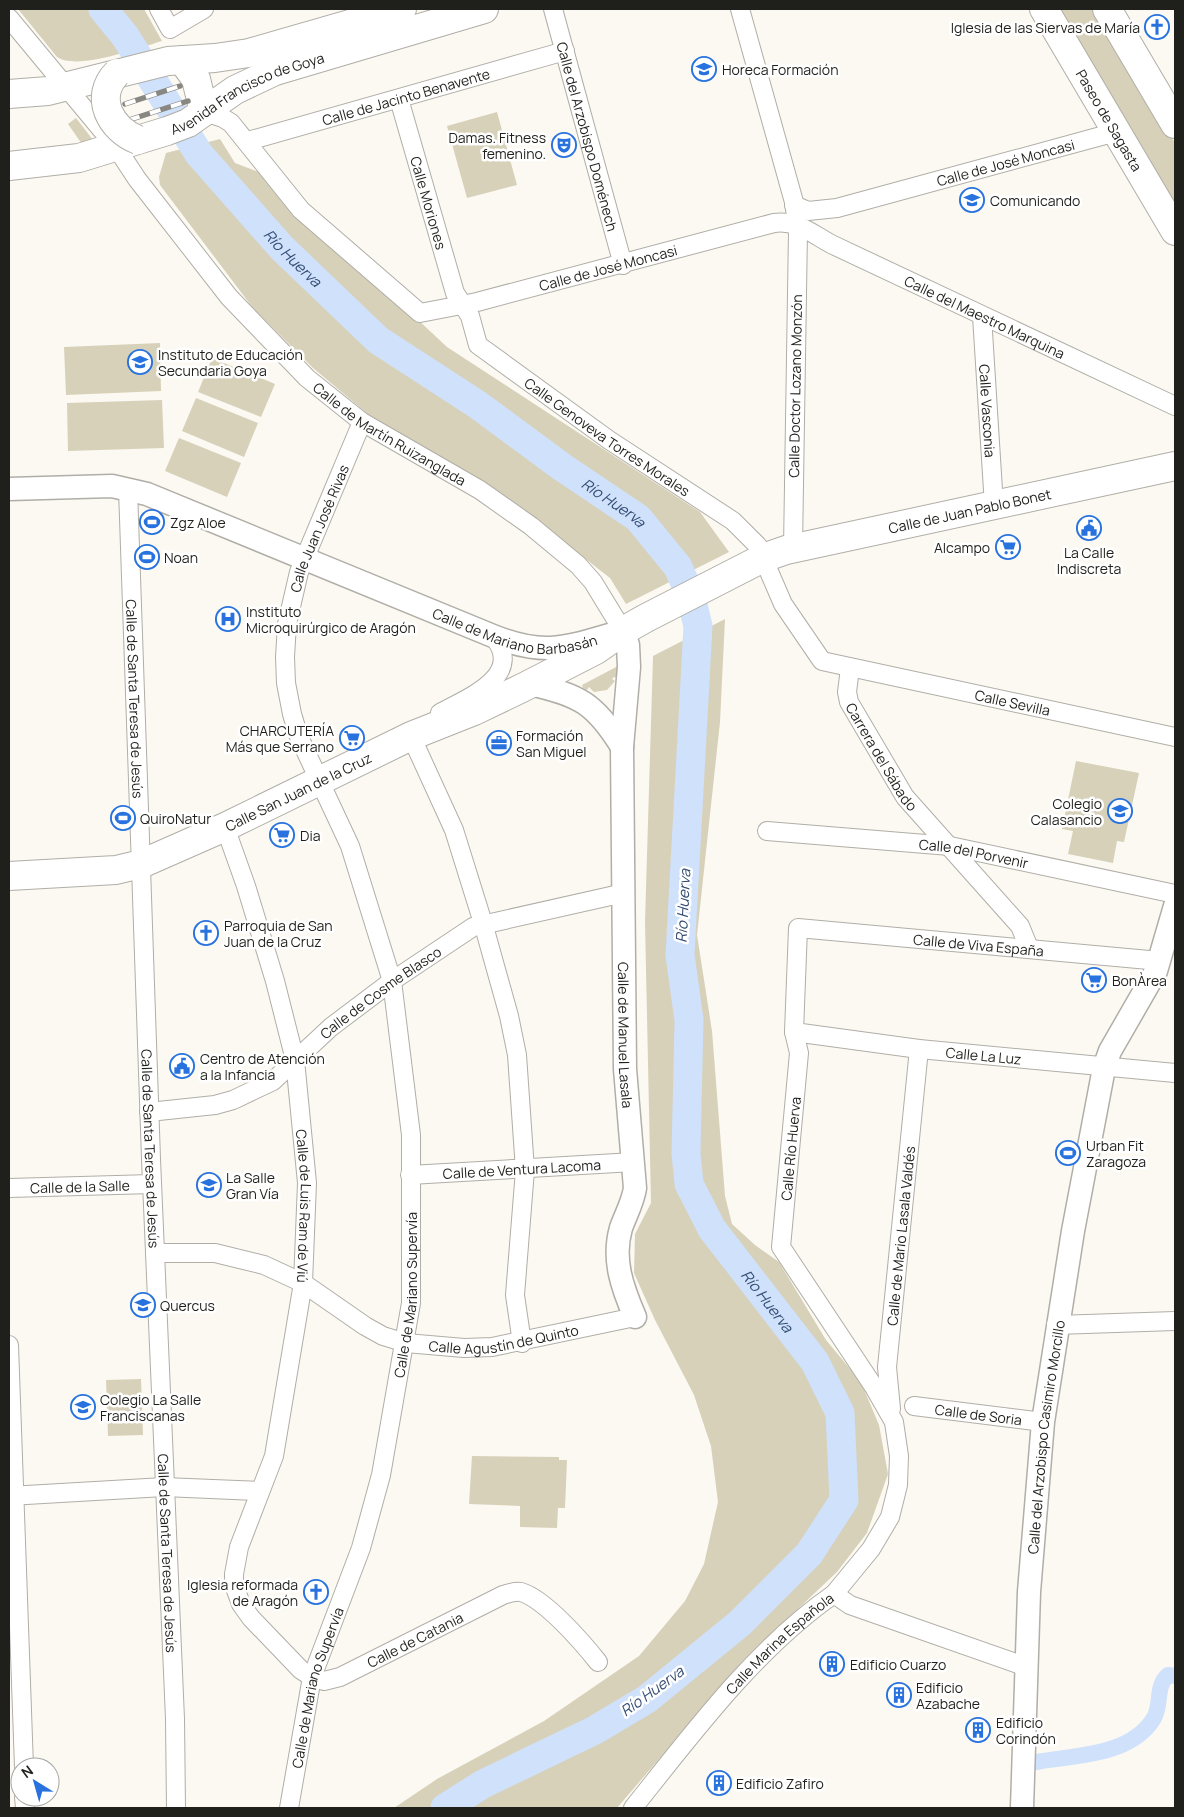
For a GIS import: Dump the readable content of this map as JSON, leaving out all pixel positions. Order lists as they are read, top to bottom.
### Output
{
  "streets": {
    "main road": [
      "Avenida Francisco de Goya",
      "Paseo de Sagasta",
      "Calle de Juan Pablo Bonet",
      "Calle San Juan de la Cruz"
    ],
    "street": [
      "Calle de Jacinto Benavente",
      "Calle del Arzobispo Doménech",
      "Calle de José Moncasi",
      "Calle Moriones",
      "Calle del Maestro Marquina",
      "Calle Doctor Lozano Monzón",
      "Calle Vasconia",
      "Calle de Martín Ruizanglada",
      "Calle Genoveva Torres Morales",
      "Calle Juan José Rivas",
      "Calle de Mariano Barbasán",
      "Calle de Santa Teresa de Jesús",
      "Calle Sevilla",
      "Carrera del Sábado",
      "Calle del Porvenir",
      "Calle de Viva España",
      "Calle de Cosme Blasco",
      "Calle de Manuel Lasala",
      "Calle La Luz",
      "Calle Río Huerva",
      "Calle de Ventura Lacoma",
      "Calle de la Salle",
      "Calle de Luis Ram de Viú",
      "Calle de Mario Lasala Valdés",
      "Calle de Mariano Supervía",
      "Calle Agustín de Quinto",
      "Calle de Soria",
      "Calle del Arzobispo Casimiro Morcillo",
      "Calle de Catania",
      "Calle Marina Española"
    ]
  },
  "crossings": [
    ["Avenida Francisco de Goya", "Calle de Martín Ruizanglada"],
    ["Calle de Jacinto Benavente", "Calle del Arzobispo Doménech"],
    ["Calle de Jacinto Benavente", "Calle de José Moncasi"],
    ["Calle de Jacinto Benavente", "Calle Moriones"],
    ["Paseo de Sagasta", "Calle de José Moncasi"],
    ["Calle del Arzobispo Doménech", "Calle de José Moncasi"],
    ["Calle de José Moncasi", "Calle Moriones"],
    ["Calle de José Moncasi", "Calle del Maestro Marquina"],
    ["Calle de José Moncasi", "Calle Doctor Lozano Monzón"],
    ["Calle de José Moncasi", "Calle Genoveva Torres Morales"],
    ["Calle Moriones", "Calle Genoveva Torres Morales"],
    ["Calle del Maestro Marquina", "Calle Doctor Lozano Monzón"],
    ["Calle del Maestro Marquina", "Calle Vasconia"],
    ["Calle Doctor Lozano Monzón", "Calle de Juan Pablo Bonet"],
    ["Calle Vasconia", "Calle de Juan Pablo Bonet"],
    ["Calle de Martín Ruizanglada", "Calle de Juan Pablo Bonet"],
    ["Calle de Martín Ruizanglada", "Calle Juan José Rivas"],
    ["Calle de Martín Ruizanglada", "Calle de Mariano Barbasán"],
    ["Calle de Martín Ruizanglada", "Calle San Juan de la Cruz"],
    ["Calle de Martín Ruizanglada", "Calle de Manuel Lasala"],
    ["Calle Genoveva Torres Morales", "Calle de Juan Pablo Bonet"],
    ["Calle de Juan Pablo Bonet", "Calle de Mariano Barbasán"],
    ["Calle de Juan Pablo Bonet", "Calle San Juan de la Cruz"],
    ["Calle de Juan Pablo Bonet", "Calle de Manuel Lasala"],
    ["Calle Juan José Rivas", "Calle de Mariano Barbasán"],
    ["Calle Juan José Rivas", "Calle San Juan de la Cruz"],
    ["Calle Juan José Rivas", "Calle de Mariano Supervía"],
    ["Calle de Mariano Barbasán", "Calle de Santa Teresa de Jesús"],
    ["Calle de Mariano Barbasán", "Calle San Juan de la Cruz"],
    ["Calle de Mariano Barbasán", "Calle de Manuel Lasala"],
    ["Calle de Santa Teresa de Jesús", "Calle San Juan de la Cruz"],
    ["Calle de Santa Teresa de Jesús", "Calle de Cosme Blasco"],
    ["Calle de Santa Teresa de Jesús", "Calle de la Salle"],
    ["Calle de Santa Teresa de Jesús", "Calle Agustín de Quinto"],
    ["Calle Sevilla", "Carrera del Sábado"],
    ["Carrera del Sábado", "Calle del Porvenir"],
    ["Carrera del Sábado", "Calle de Viva España"],
    ["Calle San Juan de la Cruz", "Calle de Manuel Lasala"],
    ["Calle San Juan de la Cruz", "Calle de Luis Ram de Viú"],
    ["Calle San Juan de la Cruz", "Calle de Mariano Supervía"],
    ["Calle de Viva España", "Calle Río Huerva"],
    ["Calle de Viva España", "Calle del Arzobispo Casimiro Morcillo"],
    ["Calle de Cosme Blasco", "Calle de Manuel Lasala"],
    ["Calle de Cosme Blasco", "Calle de Luis Ram de Viú"],
    ["Calle de Cosme Blasco", "Calle de Mariano Supervía"],
    ["Calle de Manuel Lasala", "Calle de Ventura Lacoma"],
    ["Calle de Manuel Lasala", "Calle Agustín de Quinto"],
    ["Calle La Luz", "Calle Río Huerva"],
    ["Calle La Luz", "Calle de Mario Lasala Valdés"],
    ["Calle La Luz", "Calle del Arzobispo Casimiro Morcillo"],
    ["Calle Río Huerva", "Calle de Mario Lasala Valdés"],
    ["Calle Río Huerva", "Calle Marina Española"],
    ["Calle de Ventura Lacoma", "Calle de Mariano Supervía"],
    ["Calle de Luis Ram de Viú", "Calle de Mariano Supervía"],
    ["Calle de Luis Ram de Viú", "Calle Agustín de Quinto"],
    ["Calle de Luis Ram de Viú", "Calle de Catania"],
    ["Calle de Mariano Supervía", "Calle Agustín de Quinto"],
    ["Calle de Mariano Supervía", "Calle de Catania"],
    ["Calle de Soria", "Calle del Arzobispo Casimiro Morcillo"],
    ["Calle del Arzobispo Casimiro Morcillo", "Calle Marina Española"]
  ],
  "water": ["Río Huerva"],
  "places": {
    "church": ["Iglesia de las Siervas de María", "Parroquia de San Juan de la Cruz", "Iglesia reformada de Aragón"],
    "school or university": [
      "Horeca Formación",
      "Comunicando",
      "Instituto de Educación Secundaria Goya",
      "Colegio Calasancio",
      "La Salle Gran Vía",
      "Quercus",
      "Colegio La Salle Franciscanas"
    ],
    "theatre": ["Damas. Fitness femenino."],
    "sports": [
      "Zgz Aloe",
      "Noan",
      "QuiroNatur",
      "Urban Fit Zaragoza"
    ],
    "public building": ["La Calle Indiscreta", "Centro de Atención a la Infancia"],
    "supermarket": [
      "Alcampo",
      "CHARCUTERÍA Más que Serrano",
      "Dia",
      "BonÀrea"
    ],
    "hospital": ["Instituto Microquirúrgico de Aragón"],
    "office": ["Formación San Miguel"],
    "building": [
      "Edificio Cuarzo",
      "Edificio Azabache",
      "Edificio Corindón",
      "Edificio Zafiro"
    ]
  },
  "north": "top left"
}
